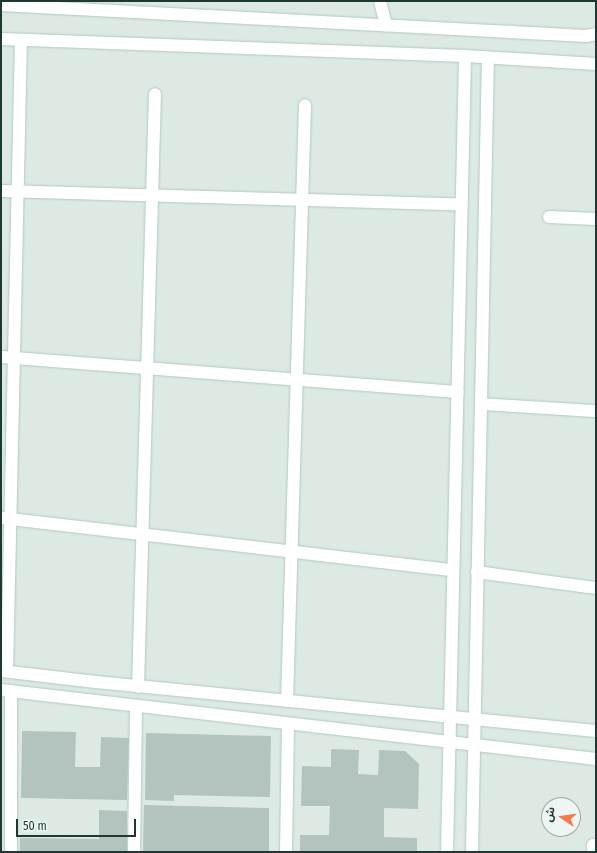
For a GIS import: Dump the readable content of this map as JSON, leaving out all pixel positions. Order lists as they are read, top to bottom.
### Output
{
  "scale_bar": "50 m",
  "north": "left"
}
